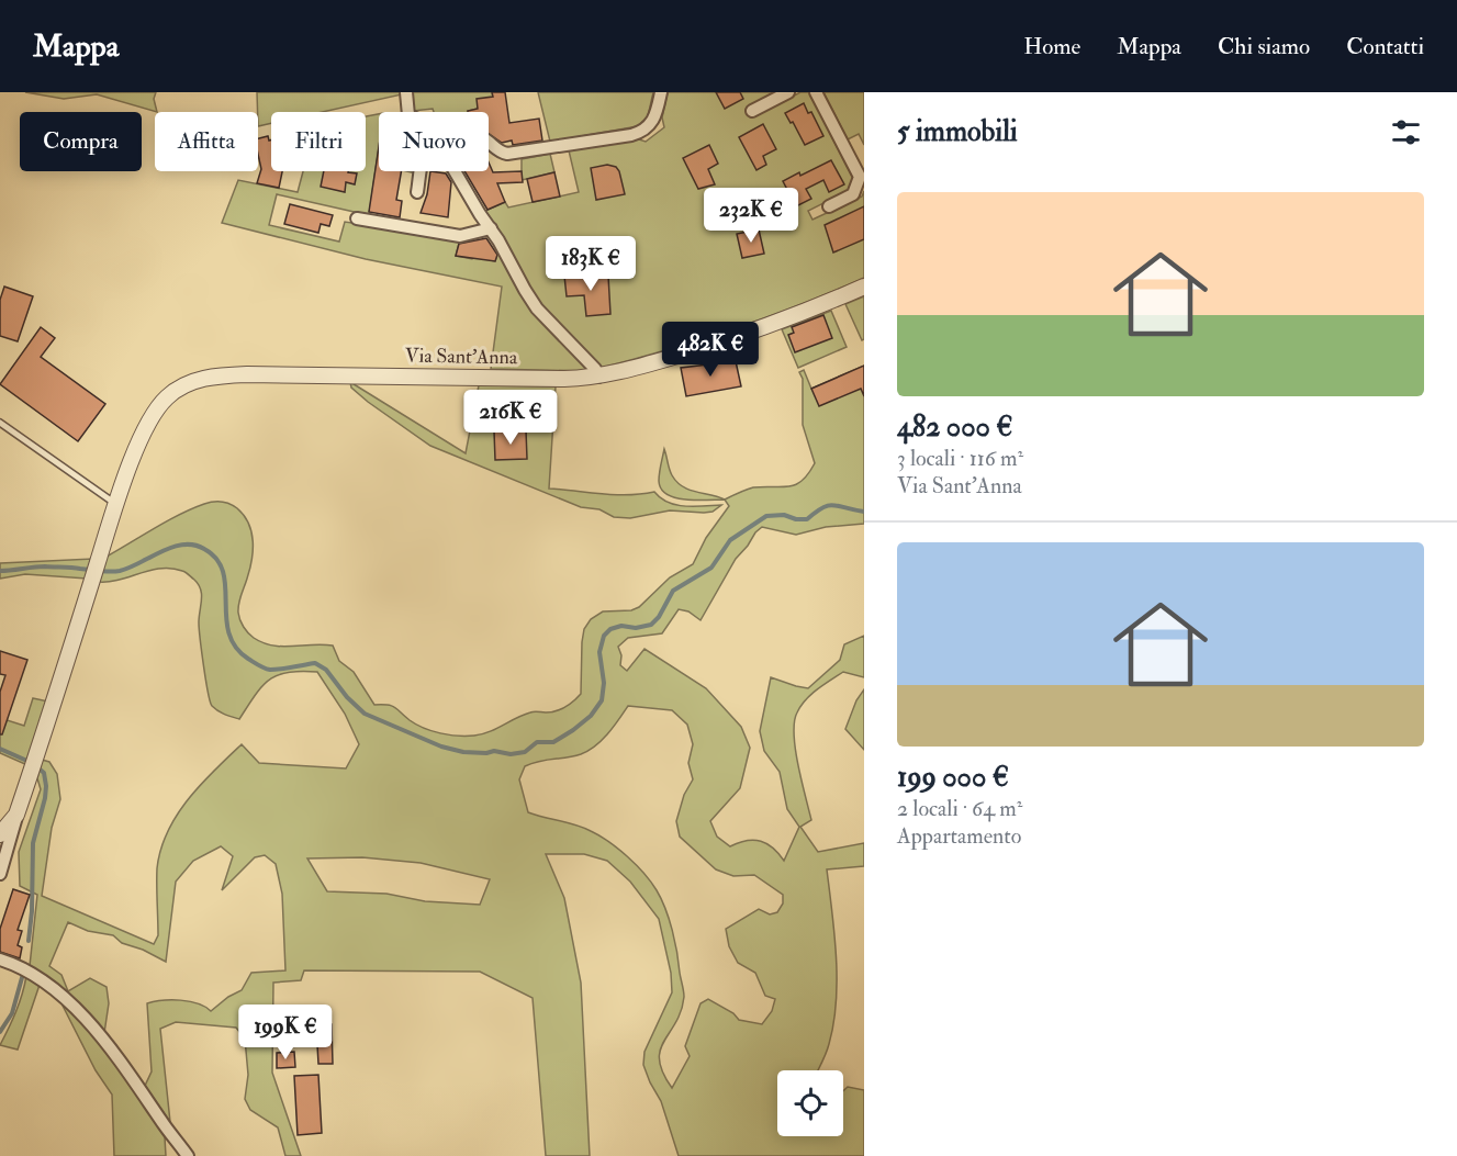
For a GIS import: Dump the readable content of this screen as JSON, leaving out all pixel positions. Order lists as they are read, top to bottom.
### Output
{
  "streets": {
    "street": ["Via Sant'Anna"]
  },
  "page": {
    "header": "Mappa",
    "nav": [
      "Home",
      "Mappa",
      "Chi siamo",
      "Contatti"
    ],
    "heading": "5 immobili",
    "chip": [
      "Compra",
      "Affitta",
      "Filtri",
      "Nuovo"
    ],
    "list": [
      {
        "name": "482 000 €",
        "note": "3 locali · 116 m² · Via Sant'Anna"
      },
      {
        "name": "199 000 €",
        "note": "2 locali · 64 m² · Appartamento"
      }
    ],
    "price": [
      "232K €",
      "183K €",
      "482K €",
      "216K €",
      "199K €"
    ]
  }
}
